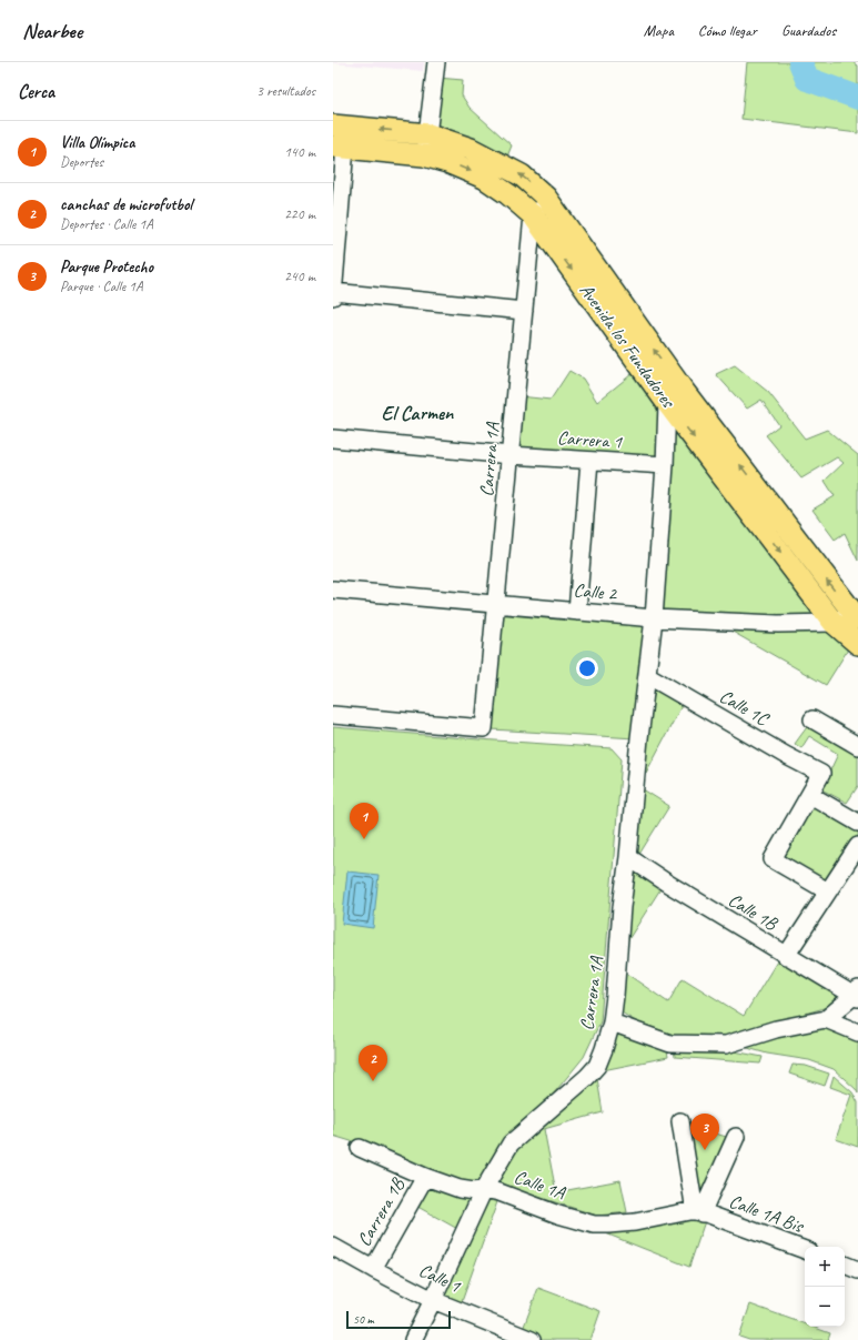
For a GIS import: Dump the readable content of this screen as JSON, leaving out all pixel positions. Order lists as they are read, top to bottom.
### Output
{
  "streets": {
    "main road": ["Avenida los Fundadores"],
    "street": [
      "Carrera 1",
      "Carrera 1A",
      "Calle 2",
      "Calle 1C",
      "Calle 1B",
      "Calle 1A",
      "Carrera 1B",
      "Calle 1A Bis",
      "Calle 1"
    ]
  },
  "crossings": [
    ["Avenida los Fundadores", "Carrera 1A"],
    ["Avenida los Fundadores", "Calle 2"],
    ["Carrera 1", "Carrera 1A"],
    ["Carrera 1A", "Calle 2"],
    ["Carrera 1A", "Calle 1C"],
    ["Carrera 1A", "Calle 1B"],
    ["Carrera 1A", "Calle 1A"],
    ["Carrera 1A", "Calle 1"],
    ["Calle 1A", "Carrera 1B"],
    ["Calle 1A", "Calle 1A Bis"],
    ["Carrera 1B", "Calle 1"]
  ],
  "districts": ["El Carmen"],
  "scale_bar": "50 m",
  "page": {
    "header": "Nearbee",
    "nav": ["Mapa", "Cómo llegar", "Guardados"],
    "heading": ["Cerca", "3 resultados"],
    "list": [
      {
        "mark": "1",
        "name": "Villa Olímpica",
        "note": "Deportes",
        "value": "140 m"
      },
      {
        "mark": "2",
        "name": "canchas de microfutbol",
        "note": "Deportes · Calle 1A",
        "value": "220 m"
      },
      {
        "mark": "3",
        "name": "Parque Protecho",
        "note": "Parque · Calle 1A",
        "value": "240 m"
      }
    ],
    "pins": ["1", "2", "3"],
    "map_buttons": ["+", "−"],
    "scale": "50 m"
  }
}
